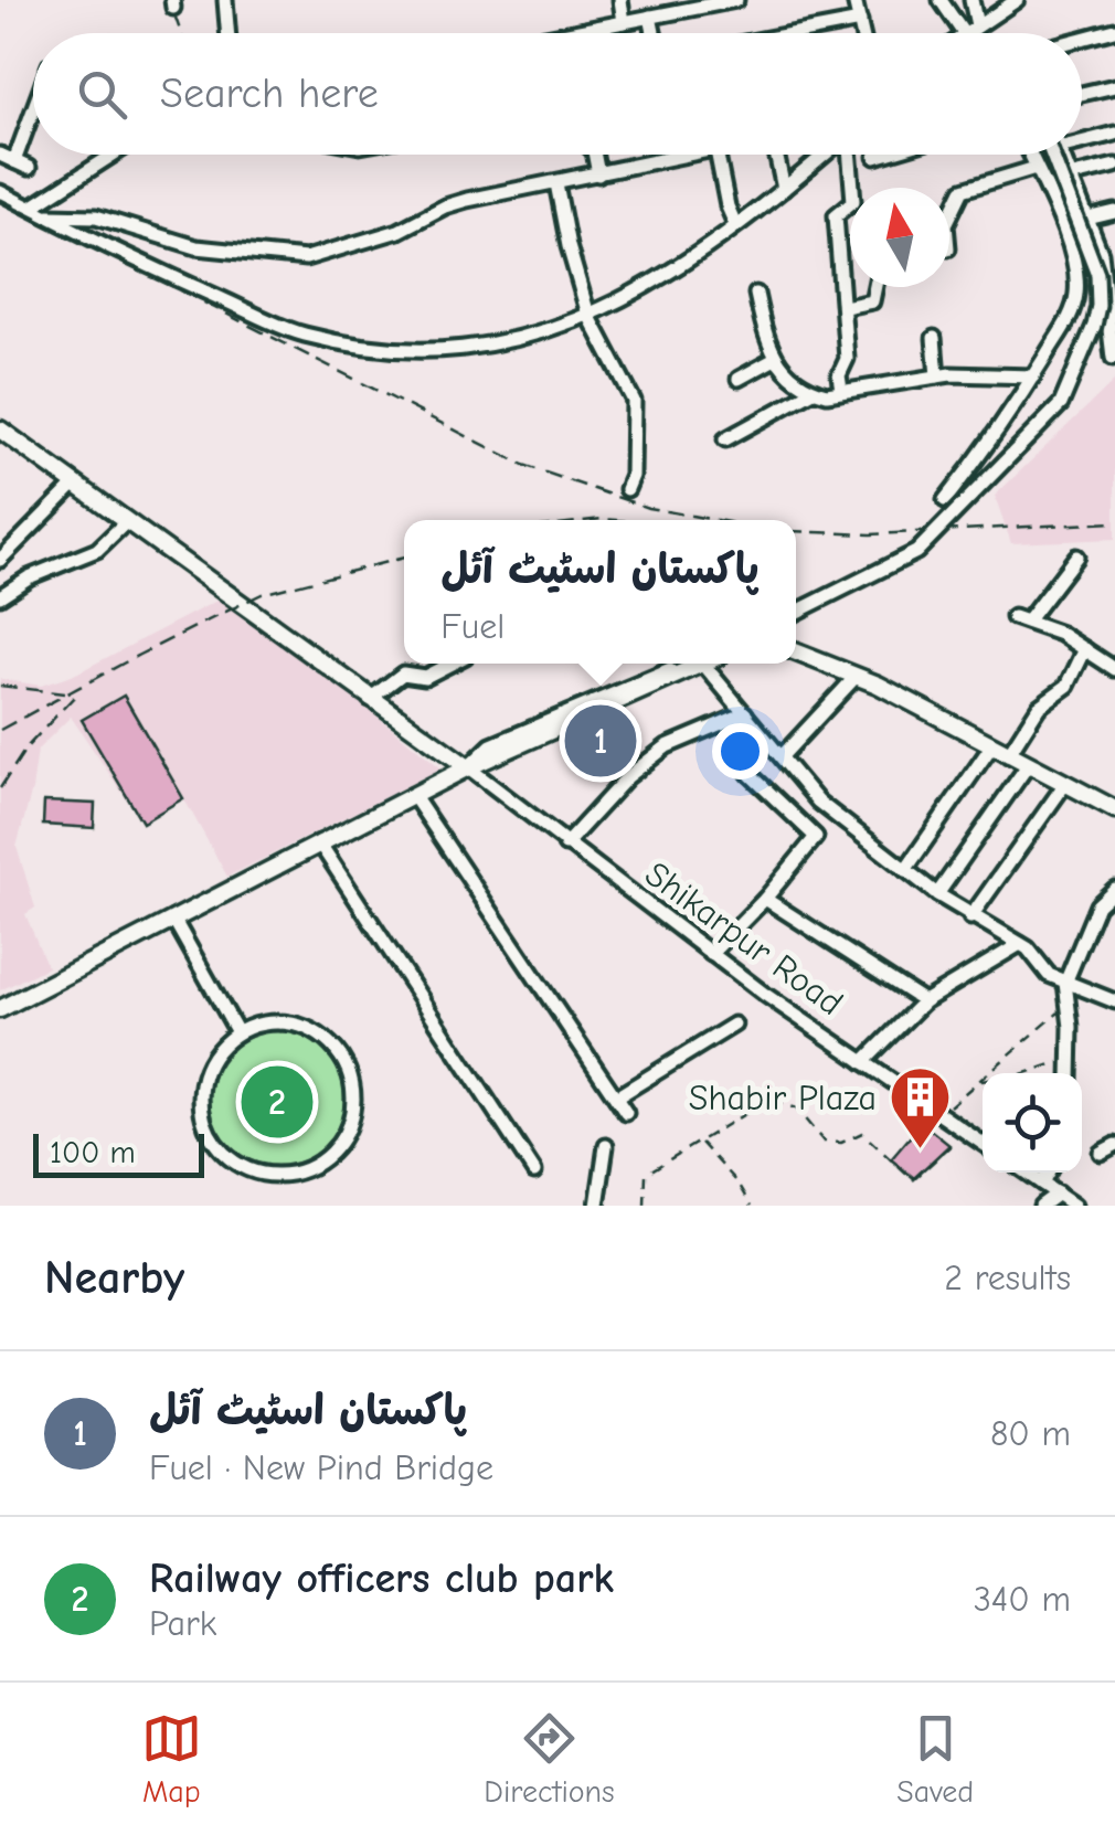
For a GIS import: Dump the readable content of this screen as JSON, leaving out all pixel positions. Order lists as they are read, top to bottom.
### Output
{
  "streets": {
    "street": ["Shikarpur Road"]
  },
  "places": {
    "building": ["Shabir Plaza"]
  },
  "scale_bar": "100 m",
  "north": "top",
  "page": {
    "search": "Search here",
    "popup": ["پاکستان اسٹیٹ آئل", "Fuel"],
    "pins": ["1", "2"],
    "scale": "100 m",
    "heading": ["Nearby", "2 results"],
    "list": [
      {
        "mark": "1",
        "name": "پاکستان اسٹیٹ آئل",
        "note": "Fuel · New Pind Bridge",
        "value": "80 m"
      },
      {
        "mark": "2",
        "name": "Railway officers club park",
        "note": "Park",
        "value": "340 m"
      }
    ],
    "nav": ["Map", "Directions", "Saved"]
  }
}
